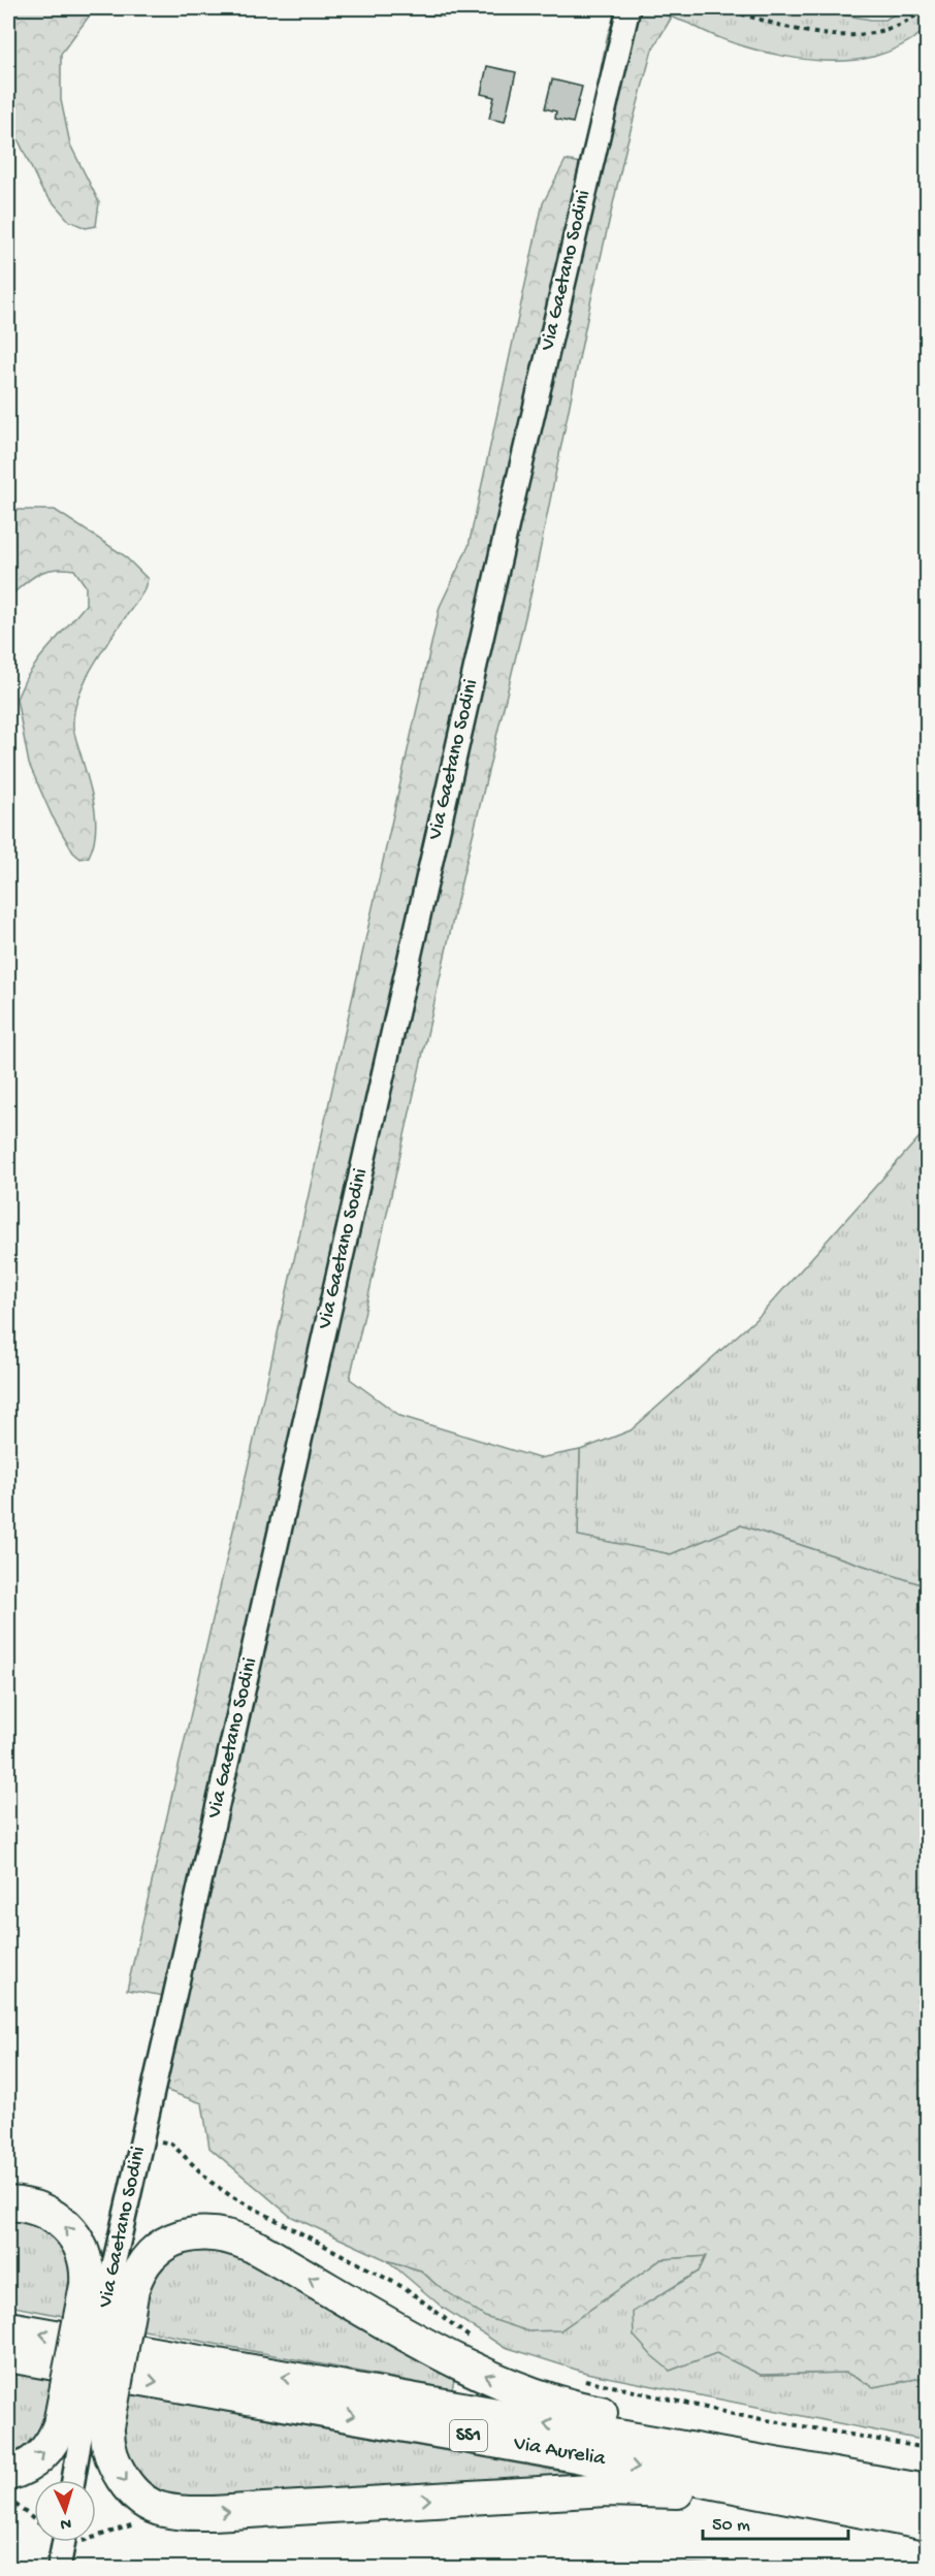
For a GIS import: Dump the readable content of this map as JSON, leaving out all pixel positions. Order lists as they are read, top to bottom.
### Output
{
  "streets": {
    "highway": ["SS1", "Via Aurelia"],
    "street": ["Via Gaetano Sodini"]
  },
  "scale_bar": "50 m",
  "north": "bottom"
}
